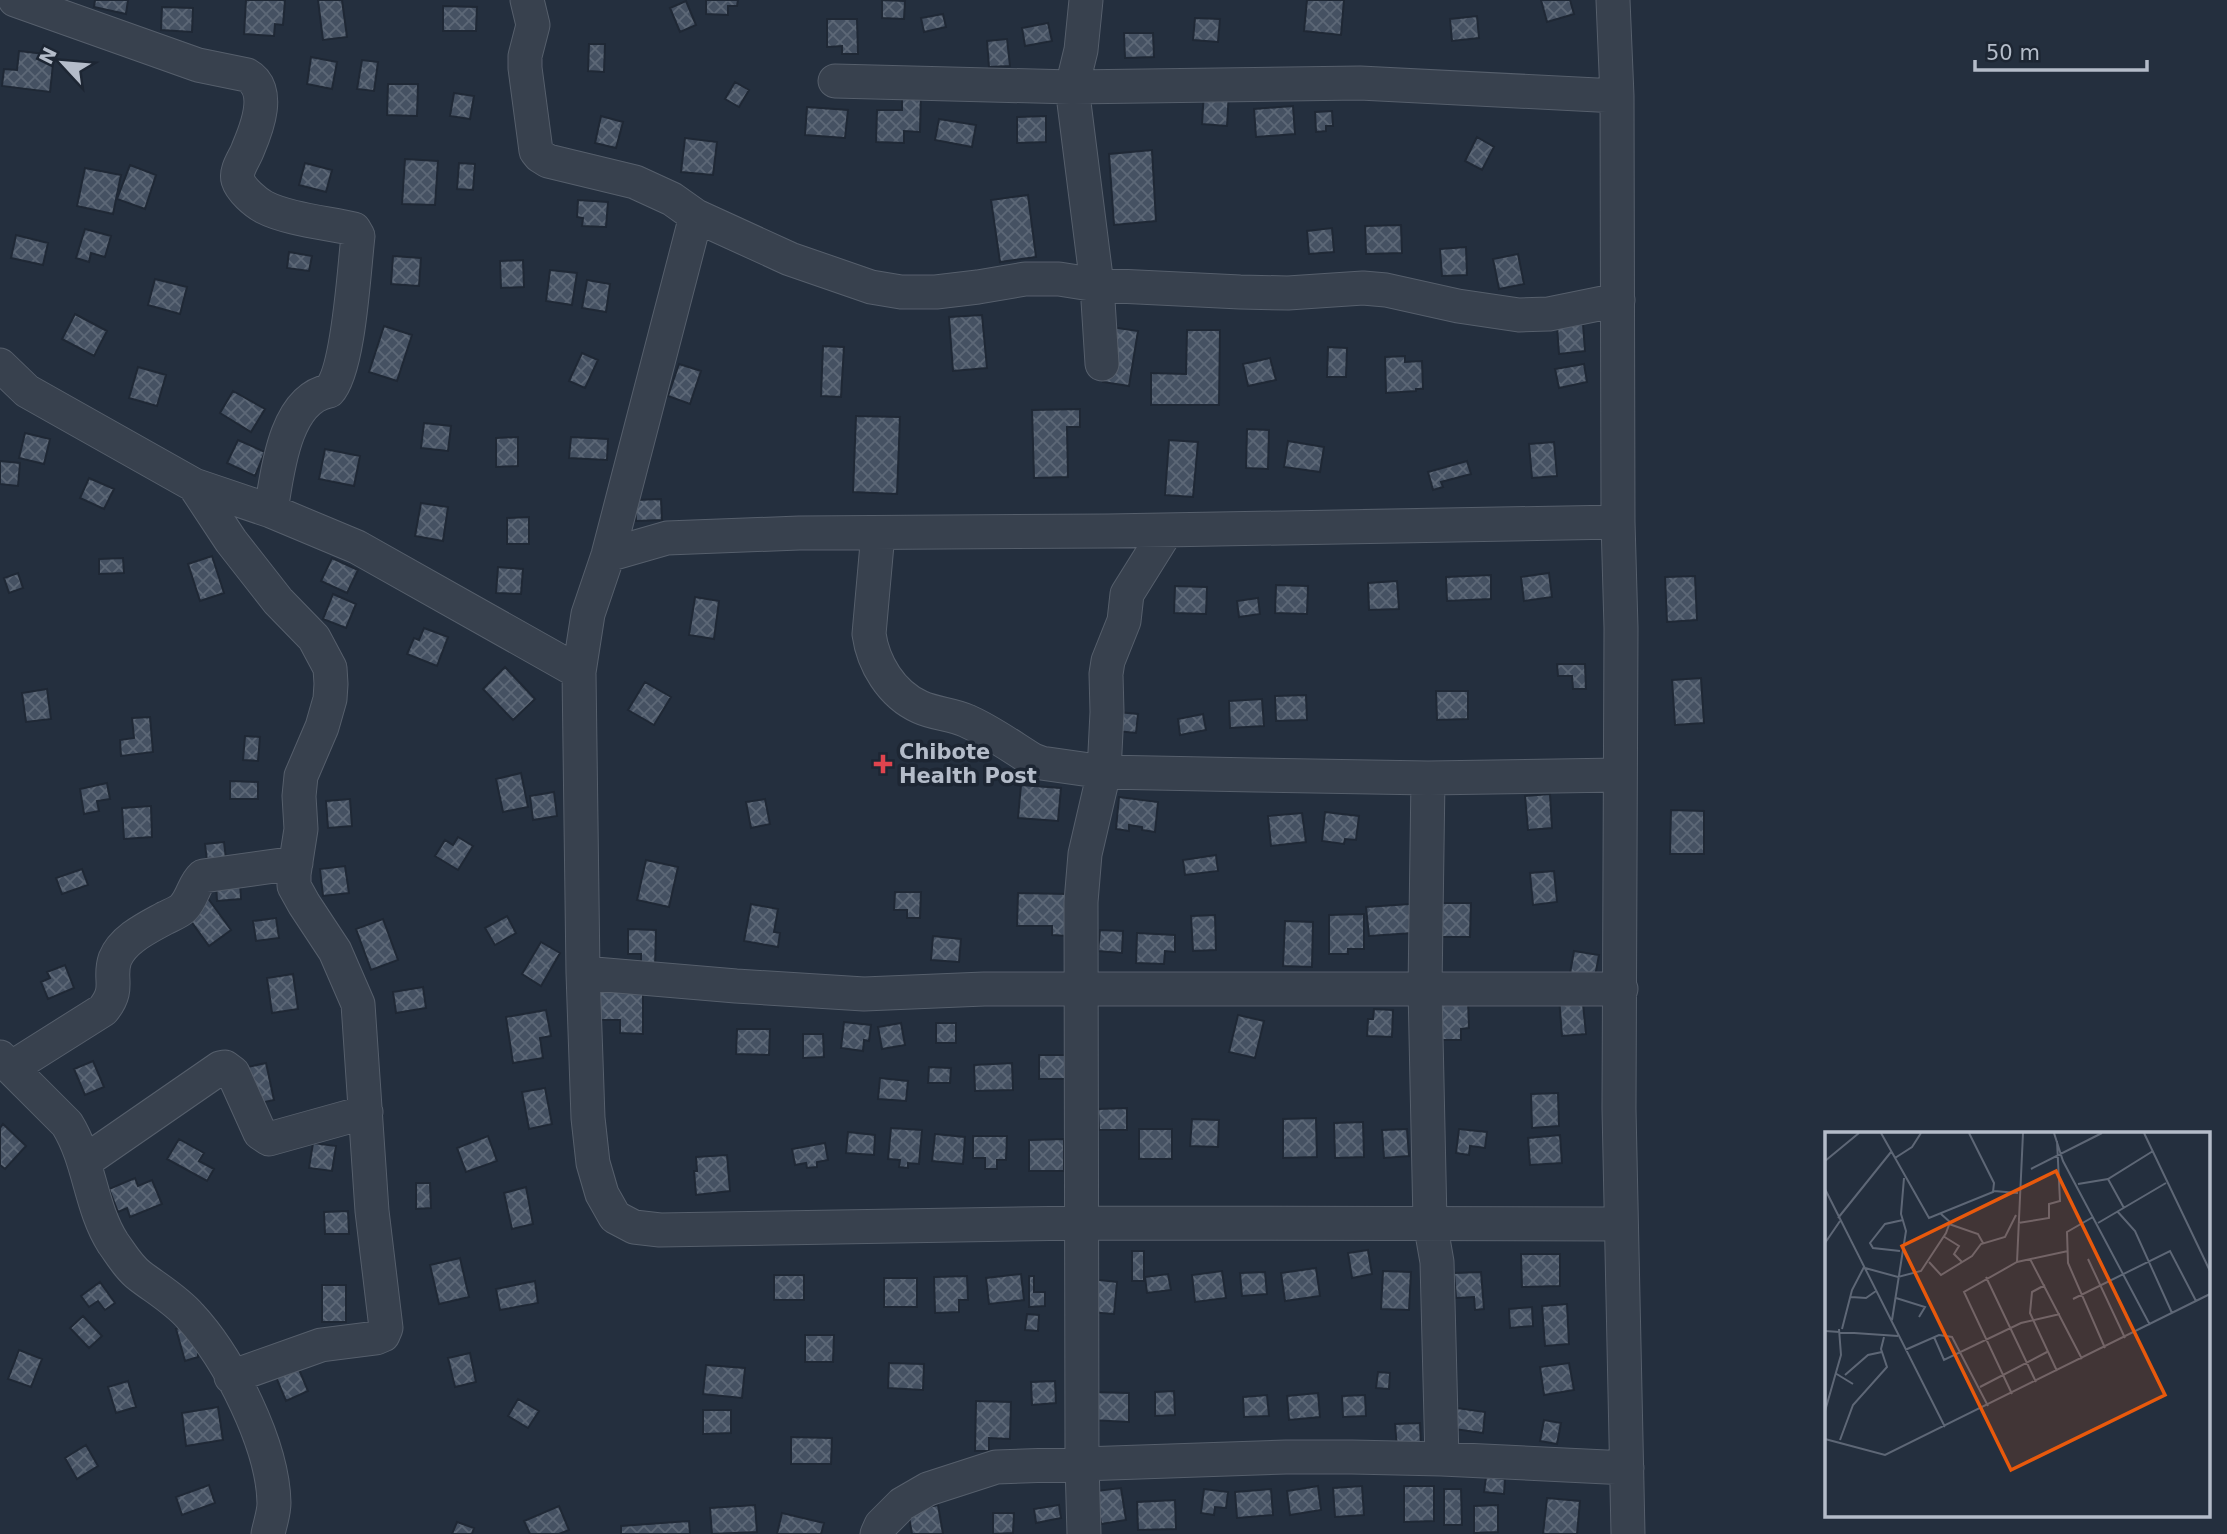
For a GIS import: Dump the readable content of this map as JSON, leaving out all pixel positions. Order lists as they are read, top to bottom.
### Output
{
  "places": {
    "health": ["Chibote Health Post"]
  },
  "scale_bar": "50 m",
  "north": "top left"
}
